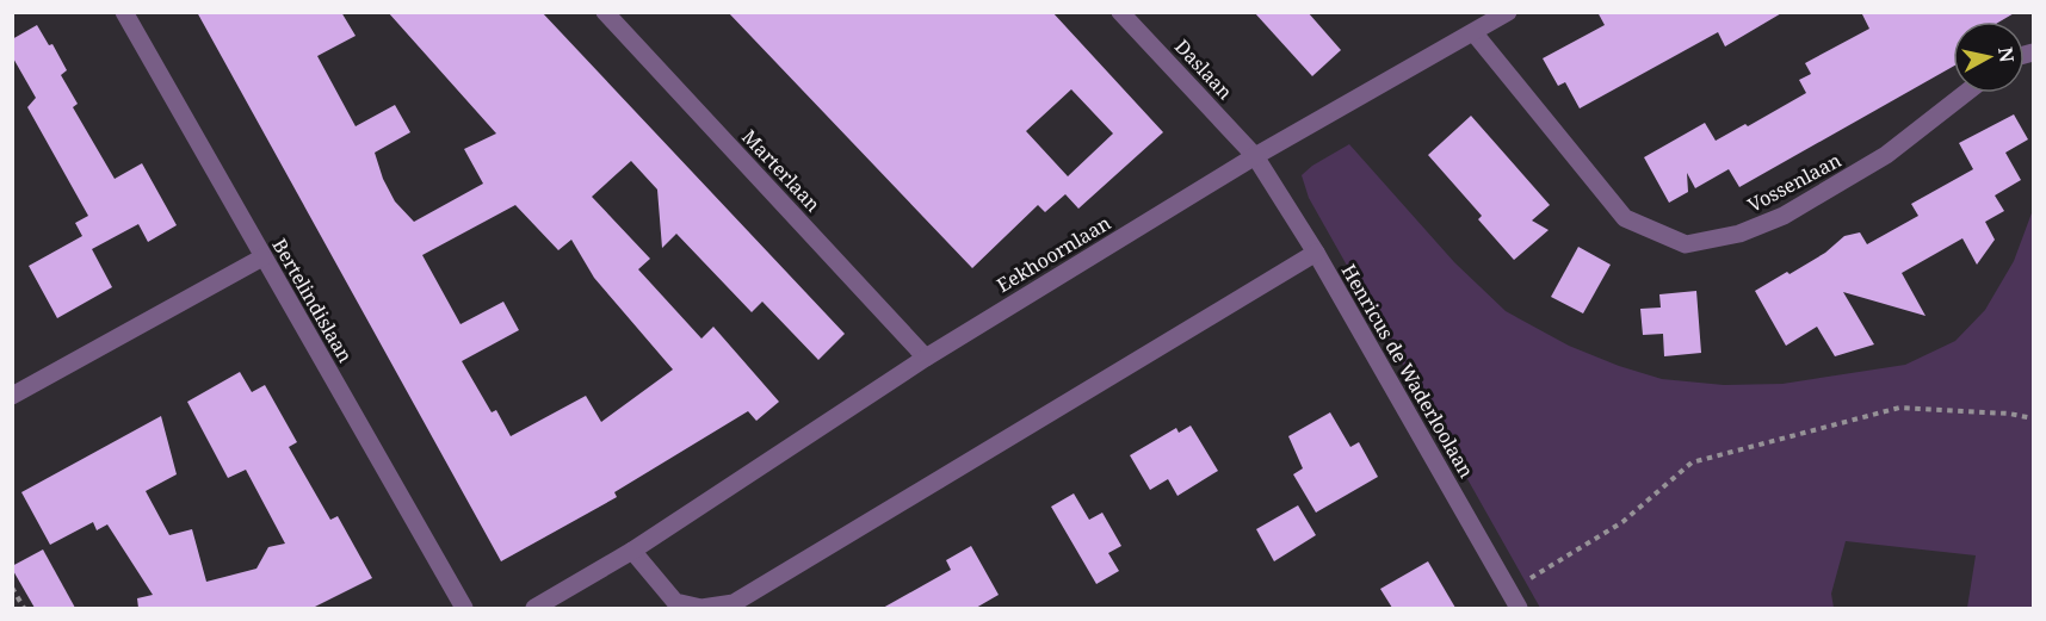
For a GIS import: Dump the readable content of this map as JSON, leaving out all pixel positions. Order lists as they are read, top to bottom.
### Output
{
  "streets": {
    "street": [
      "Daslaan",
      "Marterlaan",
      "Vossenlaan",
      "Eekhoornlaan",
      "Bertelindislaan",
      "Henricus de Waderloolaan"
    ]
  },
  "crossings": [
    ["Daslaan", "Eekhoornlaan"],
    ["Daslaan", "Henricus de Waderloolaan"],
    ["Marterlaan", "Eekhoornlaan"],
    ["Vossenlaan", "Eekhoornlaan"],
    ["Eekhoornlaan", "Henricus de Waderloolaan"]
  ],
  "north": "right"
}
